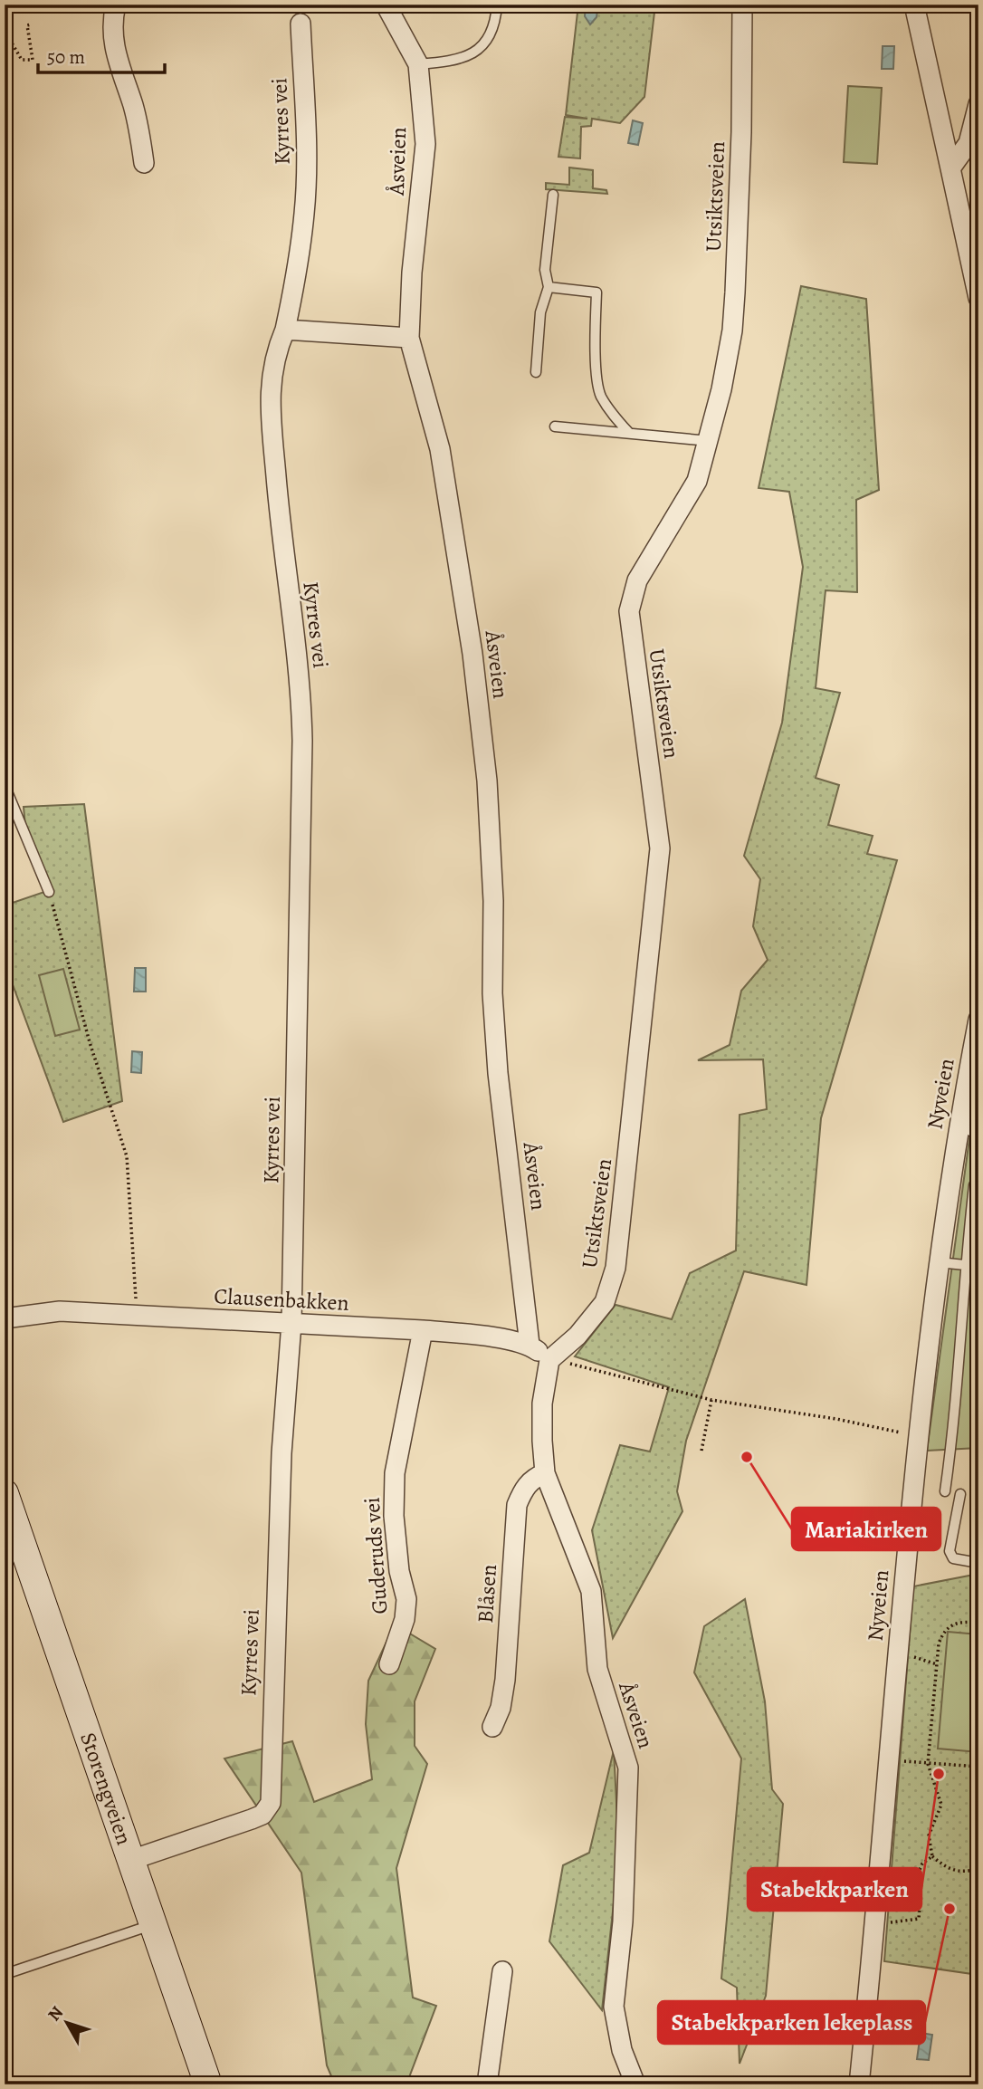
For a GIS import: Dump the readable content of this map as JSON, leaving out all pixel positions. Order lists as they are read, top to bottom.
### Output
{
  "streets": {
    "main road": ["Storengveien"],
    "street": [
      "Kyrres vei",
      "Åsveien",
      "Utsiktsveien",
      "Nyveien",
      "Clausenbakken",
      "Guderuds vei",
      "Blåsen"
    ]
  },
  "crossings": [
    ["Kyrres vei", "Clausenbakken"],
    ["Kyrres vei", "Storengveien"],
    ["Åsveien", "Utsiktsveien"],
    ["Åsveien", "Clausenbakken"],
    ["Åsveien", "Blåsen"],
    ["Utsiktsveien", "Clausenbakken"],
    ["Clausenbakken", "Guderuds vei"]
  ],
  "places": ["Mariakirken", "Stabekkparken", "Stabekkparken lekeplass"],
  "scale_bar": "50 m",
  "north": "top left"
}
